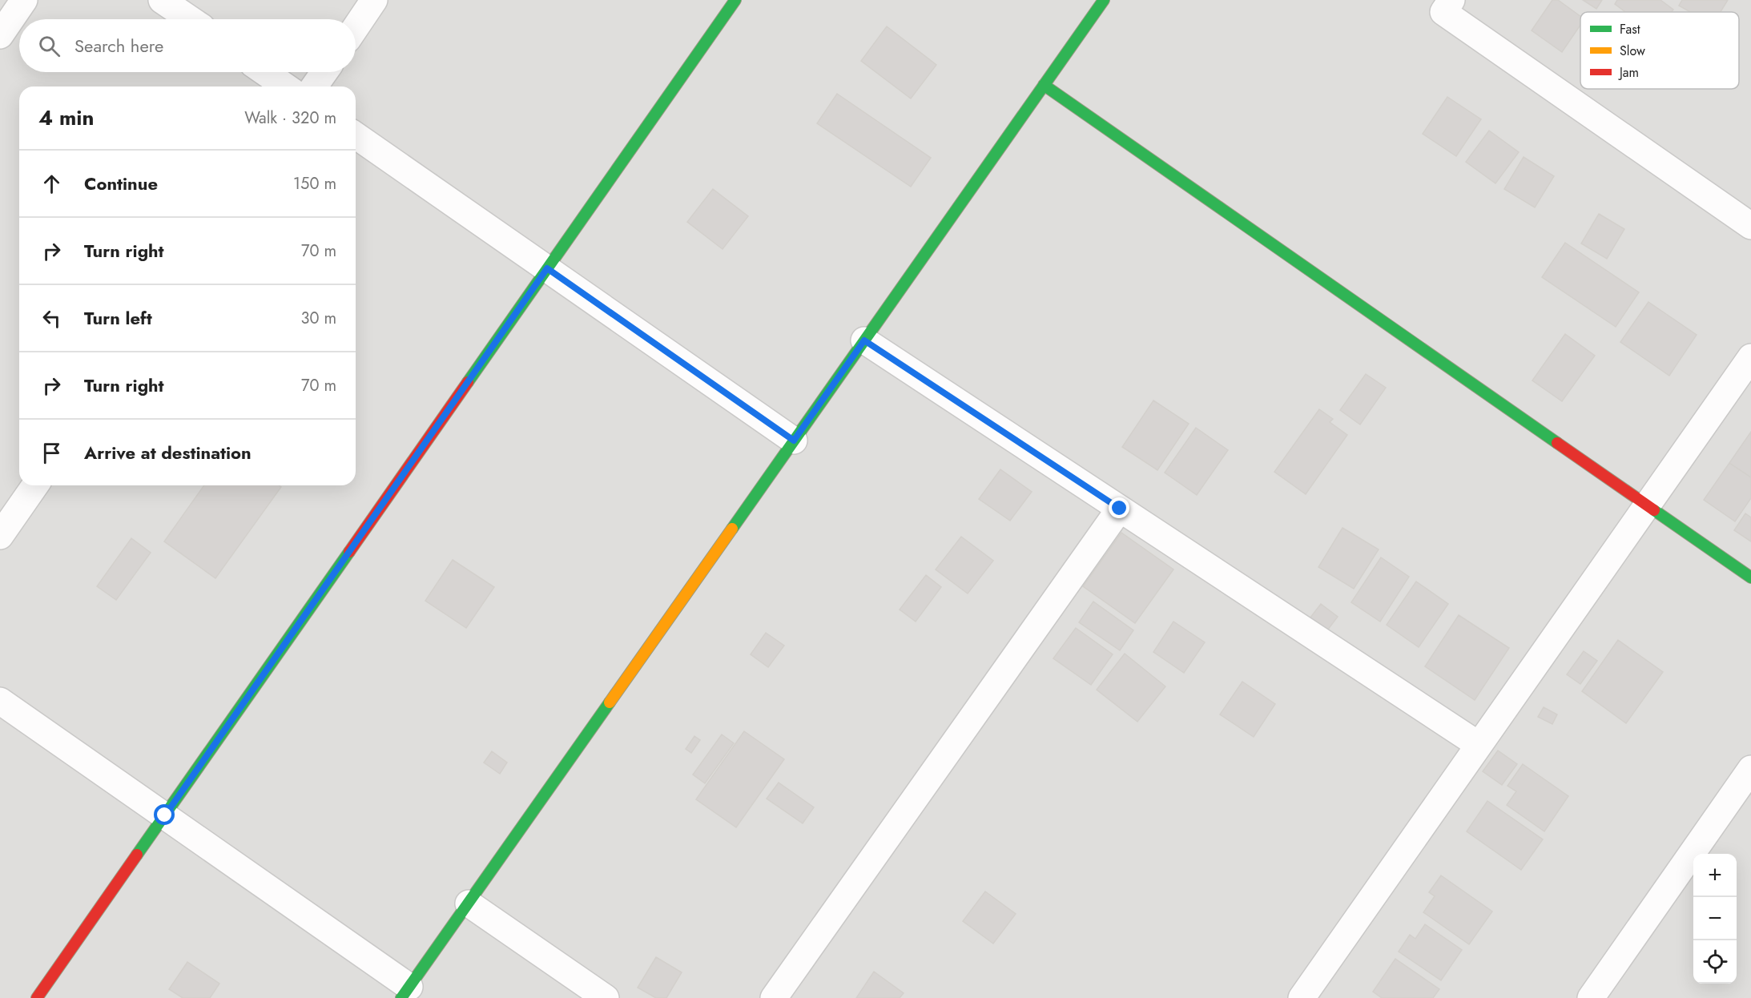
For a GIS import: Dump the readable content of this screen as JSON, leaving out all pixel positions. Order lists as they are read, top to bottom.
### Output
{
  "legend": ["Fast", "Slow", "Jam"],
  "page": {
    "search": "Search here",
    "heading": ["4 min", "Walk · 320 m"],
    "list": [
      ["Continue", "150 m"],
      ["Turn right", "70 m"],
      ["Turn left", "30 m"],
      ["Turn right", "70 m"],
      "Arrive at destination"
    ],
    "map_buttons": ["+", "−"]
  }
}
